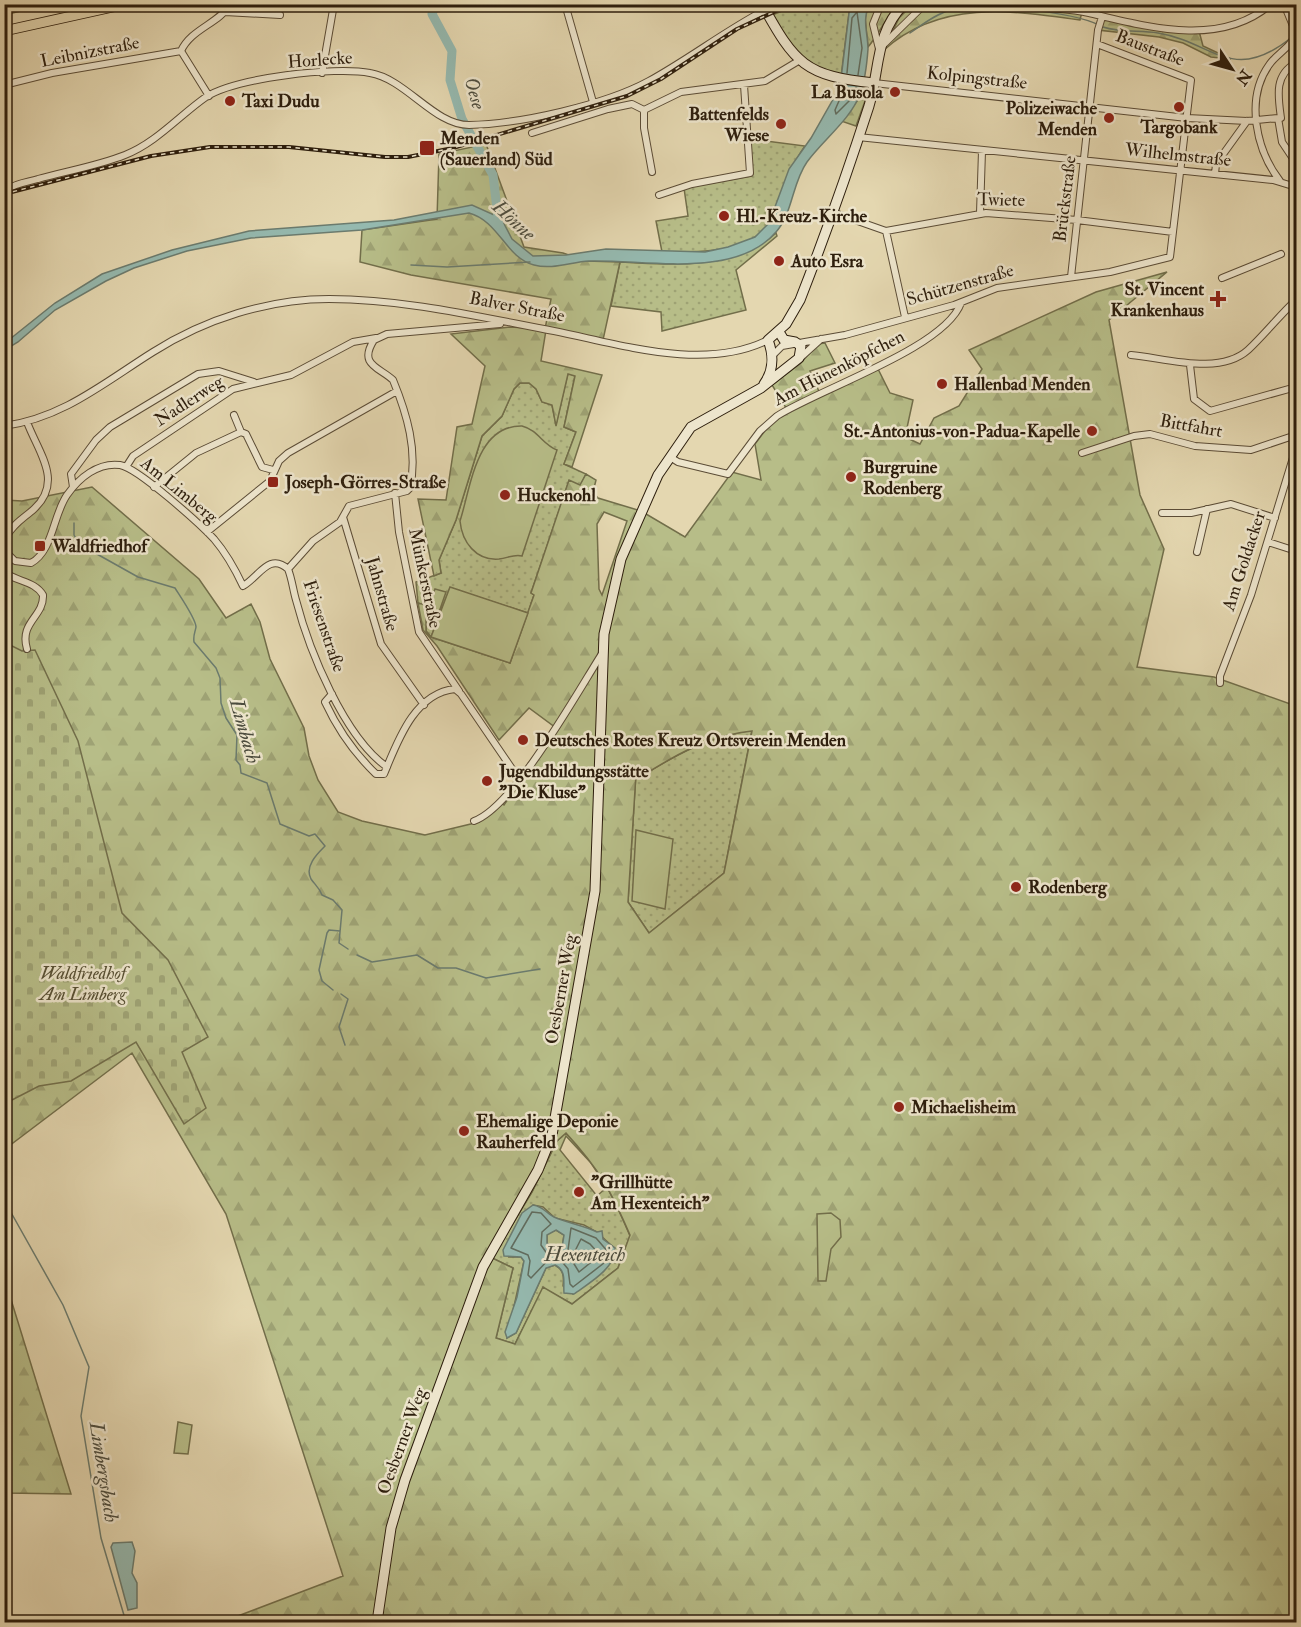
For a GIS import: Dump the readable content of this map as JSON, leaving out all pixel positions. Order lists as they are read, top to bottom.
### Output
{
  "streets": {
    "street": [
      "Baustraße",
      "Leibnizstraße",
      "Horlecke",
      "Kolpingstraße",
      "Wilhelmstraße",
      "Brückstraße",
      "Twiete",
      "Schützenstraße",
      "Balver Straße",
      "Am Hünenköpfchen",
      "Nadlerweg",
      "Bittfahrt",
      "Am Limberg",
      "Am Goldacker",
      "Münkerstraße",
      "Jahnstraße",
      "Friesenstraße",
      "Oesberner Weg"
    ]
  },
  "crossings": [
    ["Baustraße", "Kolpingstraße"],
    ["Baustraße", "Brückstraße"],
    ["Kolpingstraße", "Brückstraße"],
    ["Kolpingstraße", "Balver Straße"],
    ["Wilhelmstraße", "Brückstraße"],
    ["Wilhelmstraße", "Balver Straße"],
    ["Brückstraße", "Twiete"],
    ["Brückstraße", "Schützenstraße"],
    ["Twiete", "Schützenstraße"],
    ["Schützenstraße", "Am Hünenköpfchen"],
    ["Schützenstraße", "Oesberner Weg"],
    ["Balver Straße", "Nadlerweg"],
    ["Balver Straße", "Am Limberg"],
    ["Am Hünenköpfchen", "Oesberner Weg"],
    ["Nadlerweg", "Am Limberg"],
    ["Am Limberg", "Friesenstraße"]
  ],
  "water": [
    "Oese",
    "Hönne",
    "Limbach",
    "Hexenteich",
    "Limbergsbach"
  ],
  "parks": ["Waldfriedhof Am Limberg"],
  "places": {
    "other": [
      "La Busola",
      "Taxi Dudu",
      "Targobank",
      "Polizeiwache Menden",
      "Battenfelds Wiese",
      "Hl.-Kreuz-Kirche",
      "Auto Esra",
      "Hallenbad Menden",
      "St.-Antonius-von-Padua-Kapelle",
      "Burgruine Rodenberg",
      "Huckenohl",
      "Deutsches Rotes Kreuz Ortsverein Menden",
      "Jugendbildungsstätte \"Die Kluse\"",
      "Rodenberg",
      "Michaelisheim",
      "Ehemalige Deponie Rauherfeld",
      "\"Grillhütte Am Hexenteich\""
    ],
    "transit": ["Menden (Sauerland) Süd", "Joseph-Görres-Straße", "Waldfriedhof"],
    "health": ["St. Vincent Krankenhaus"]
  },
  "north": "bottom right"
}
